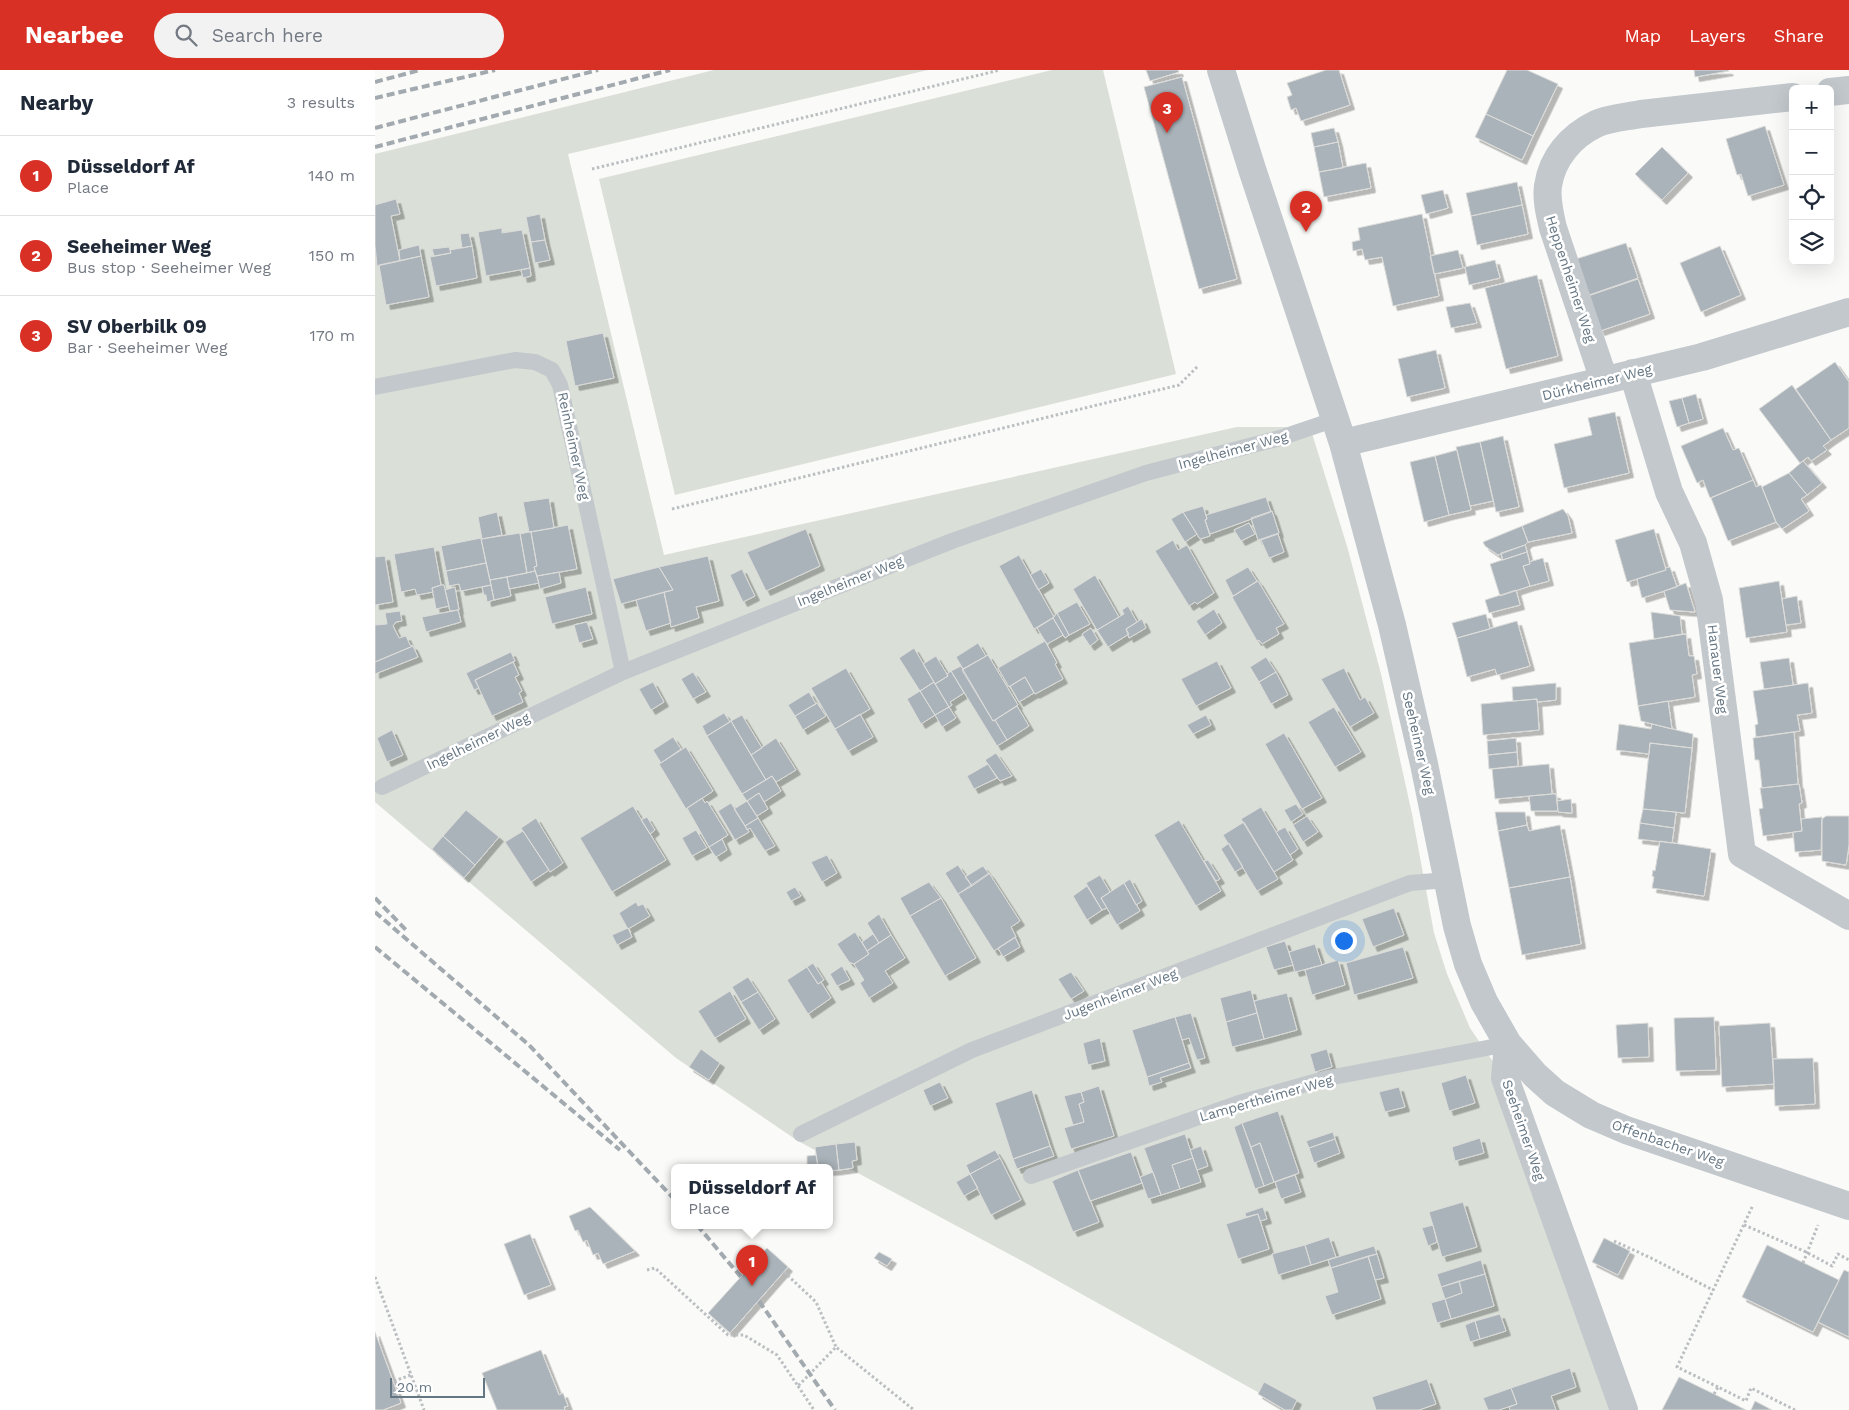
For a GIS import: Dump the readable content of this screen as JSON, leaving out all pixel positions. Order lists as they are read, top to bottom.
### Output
{
  "streets": {
    "street": [
      "Heppenheimer Weg",
      "Dürkheimer Weg",
      "Hanauer Weg",
      "Seeheimer Weg",
      "Offenbacher Weg"
    ],
    "lane": [
      "Reinheimer Weg",
      "Ingelheimer Weg",
      "Jugenheimer Weg",
      "Lampertheimer Weg"
    ]
  },
  "crossings": [
    ["Heppenheimer Weg", "Dürkheimer Weg"],
    ["Dürkheimer Weg", "Ingelheimer Weg"],
    ["Dürkheimer Weg", "Hanauer Weg"],
    ["Dürkheimer Weg", "Seeheimer Weg"],
    ["Reinheimer Weg", "Ingelheimer Weg"],
    ["Ingelheimer Weg", "Seeheimer Weg"],
    ["Seeheimer Weg", "Jugenheimer Weg"],
    ["Seeheimer Weg", "Lampertheimer Weg"],
    ["Seeheimer Weg", "Offenbacher Weg"],
    ["Lampertheimer Weg", "Offenbacher Weg"]
  ],
  "scale_bar": "20 m",
  "page": {
    "header": "Nearbee",
    "search": "Search here",
    "nav": ["Map", "Layers", "Share"],
    "heading": ["Nearby", "3 results"],
    "map_buttons": ["+", "−"],
    "pins": ["3", "2", "1"],
    "list": [
      {
        "mark": "1",
        "name": "Düsseldorf Af",
        "note": "Place",
        "value": "140 m"
      },
      {
        "mark": "2",
        "name": "Seeheimer Weg",
        "note": "Bus stop · Seeheimer Weg",
        "value": "150 m"
      },
      {
        "mark": "3",
        "name": "SV Oberbilk 09",
        "note": "Bar · Seeheimer Weg",
        "value": "170 m"
      }
    ],
    "popup": ["Düsseldorf Af", "Place"],
    "scale": "20 m"
  }
}
